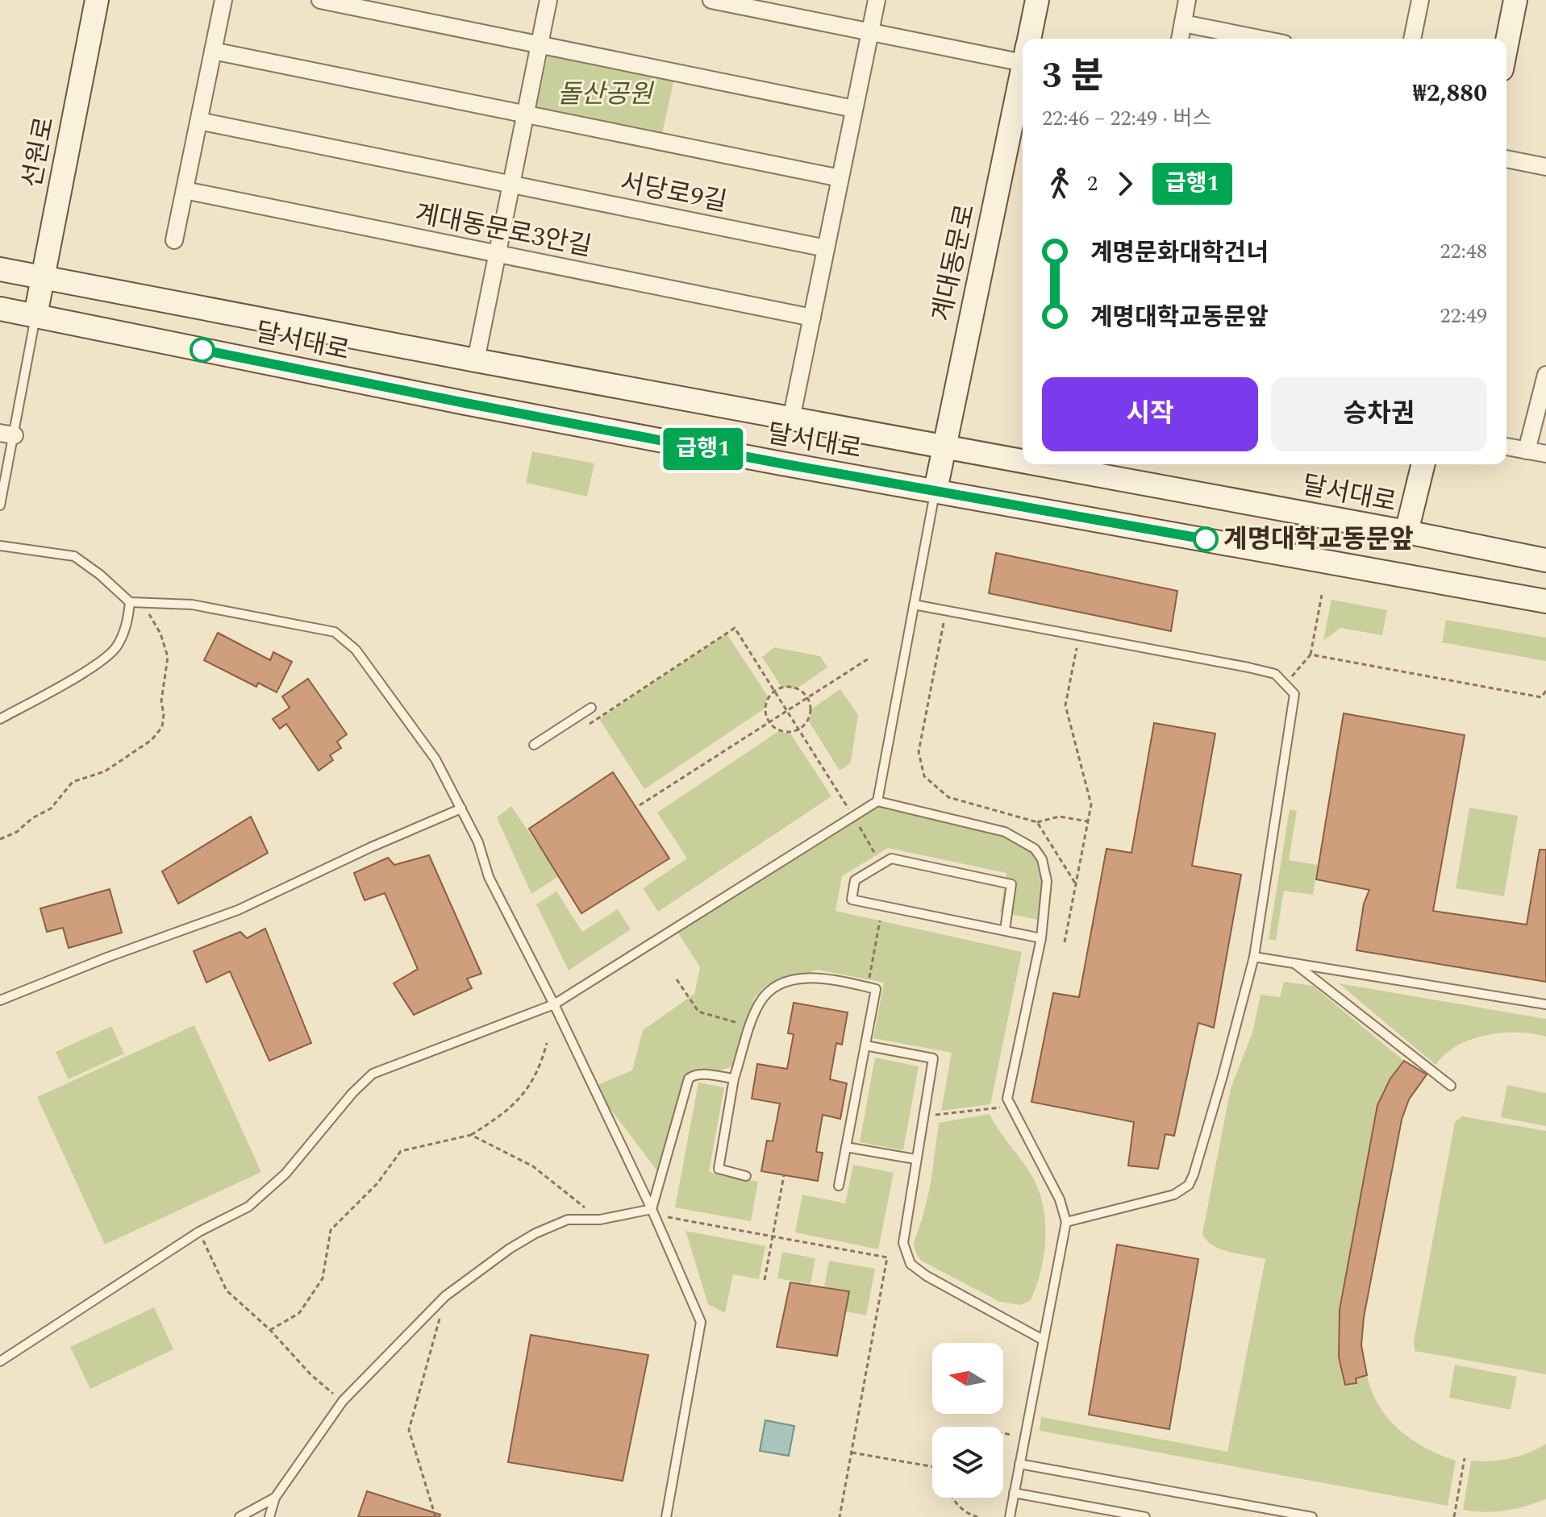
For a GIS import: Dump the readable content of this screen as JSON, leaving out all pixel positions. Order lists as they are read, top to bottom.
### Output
{
  "streets": {
    "main road": ["선원로", "계대동문로", "달서대로"],
    "street": ["서당로9길", "계대동문로3안길"]
  },
  "crossings": [
    ["선원로", "달서대로"],
    ["서당로9길", "계대동문로3안길"],
    ["계대동문로", "달서대로"]
  ],
  "parks": ["돌산공원"],
  "places": ["계명대학교동문앞"],
  "lines": ["bus line 급행1"],
  "north": "left",
  "page": {
    "on_map": "급행1",
    "heading": ["3 분", "22:46 – 22:49 · 버스", "₩2,880"],
    "legs": ["2", "급행1"],
    "list": [
      {
        "name": "계명문화대학건너",
        "value": "22:48"
      },
      {
        "name": "계명대학교동문앞",
        "value": "22:49"
      }
    ],
    "buttons": ["시작", "승차권"]
  }
}
